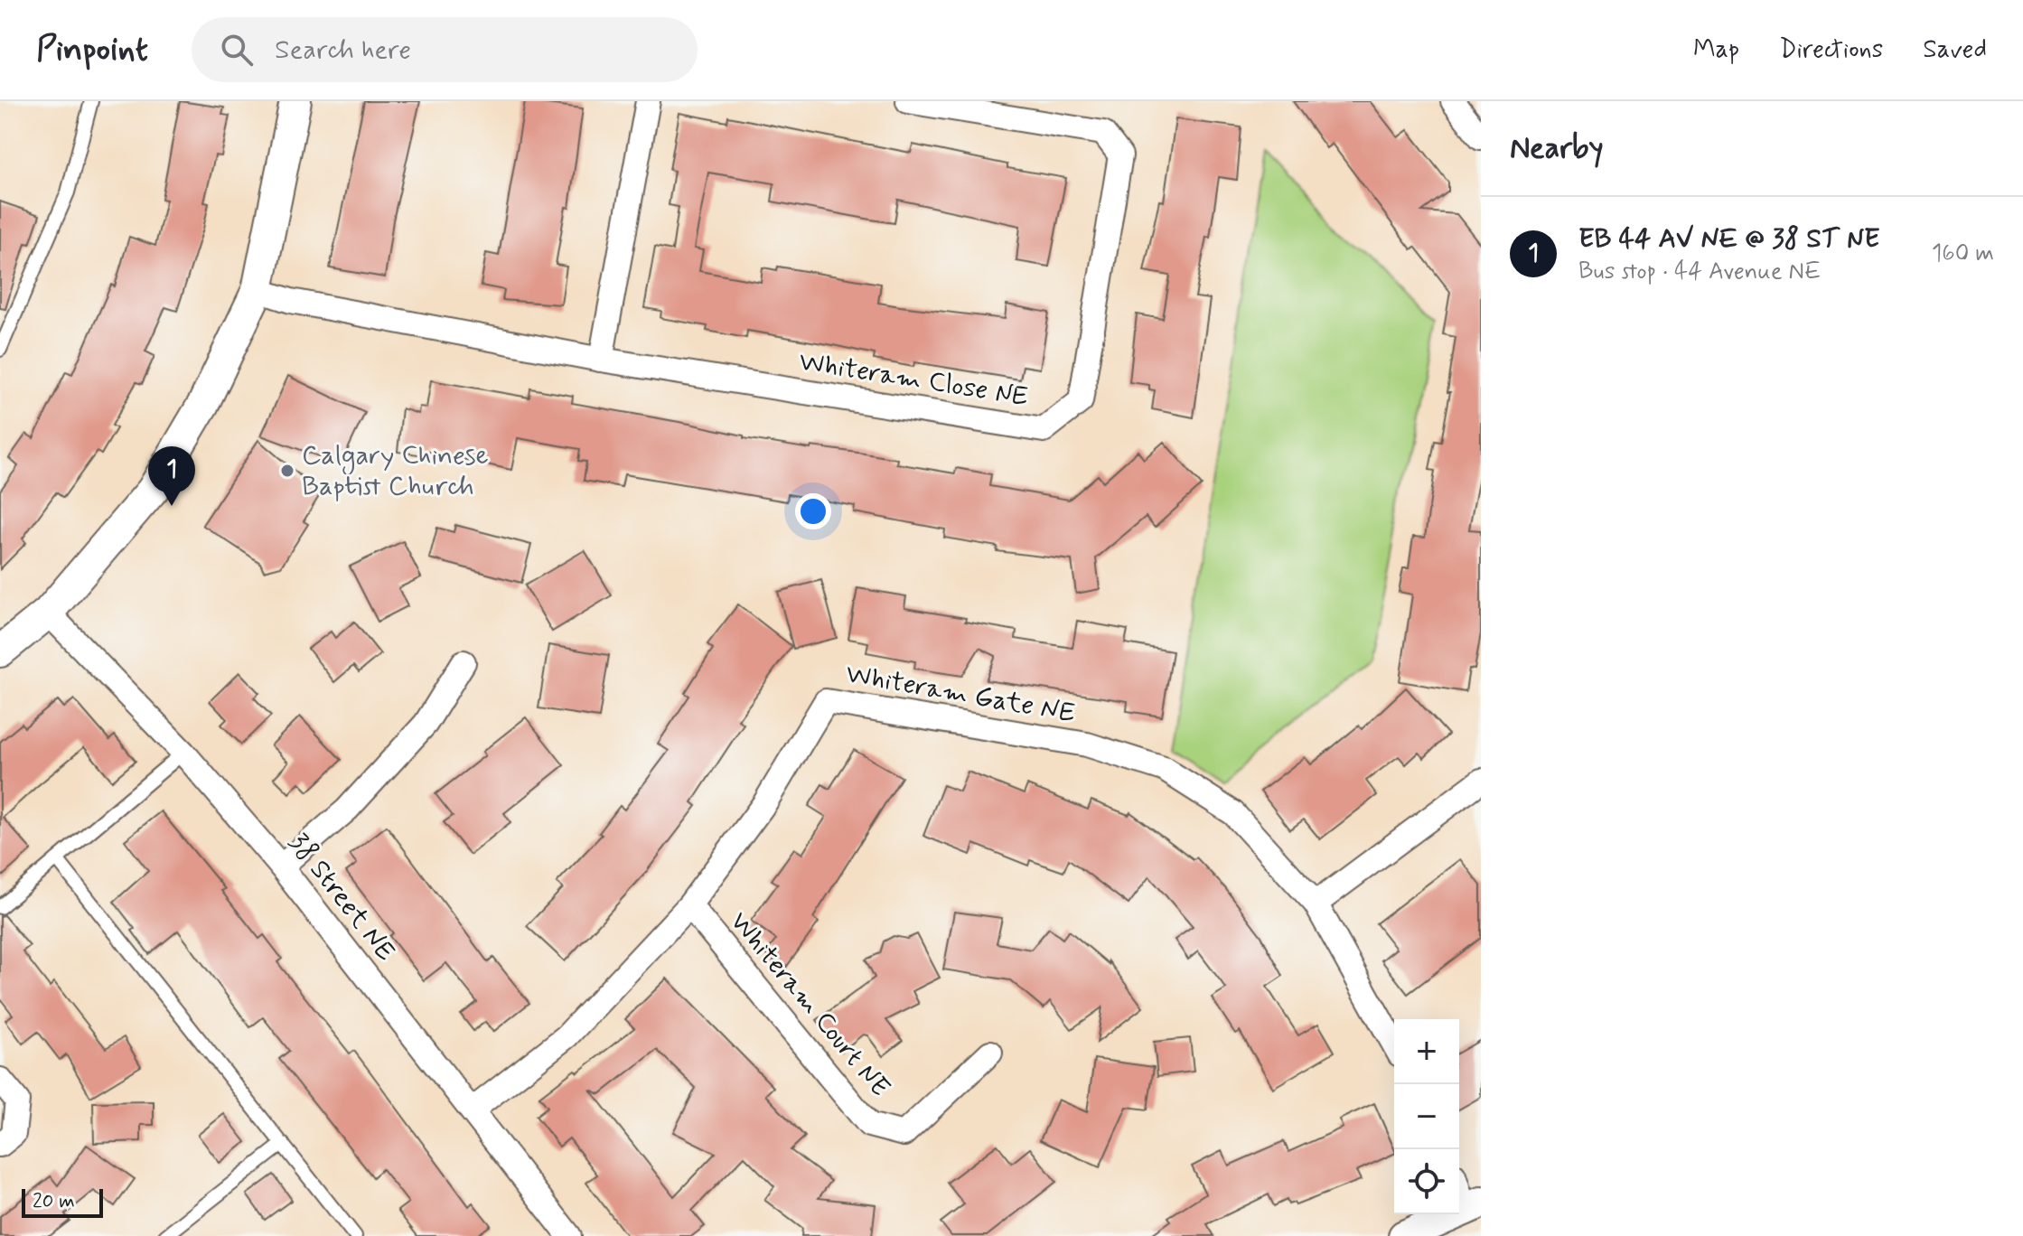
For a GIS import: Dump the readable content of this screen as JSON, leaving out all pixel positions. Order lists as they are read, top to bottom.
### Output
{
  "streets": {
    "street": [
      "Whiteram Close NE",
      "Whiteram Gate NE",
      "38 Street NE",
      "Whiteram Court NE"
    ]
  },
  "crossings": [
    ["Whiteram Gate NE", "38 Street NE"],
    ["Whiteram Gate NE", "Whiteram Court NE"]
  ],
  "places": ["Calgary Chinese Baptist Church"],
  "scale_bar": "20 m",
  "page": {
    "header": "Pinpoint",
    "search": "Search here",
    "nav": ["Map", "Directions", "Saved"],
    "heading": "Nearby",
    "list": [
      {
        "mark": "1",
        "name": "EB 44 AV NE @ 38 ST NE",
        "note": "Bus stop · 44 Avenue NE",
        "value": "160 m"
      }
    ],
    "pins": "1",
    "map_buttons": ["+", "−"],
    "scale": "20 m"
  }
}
